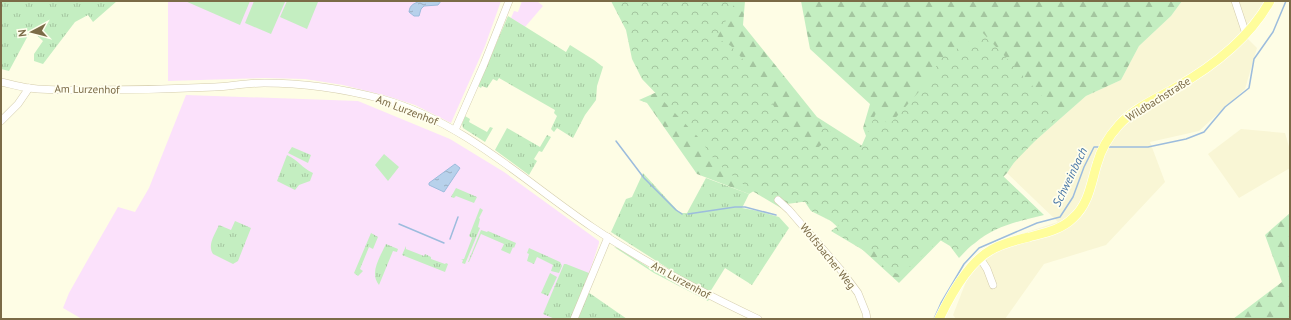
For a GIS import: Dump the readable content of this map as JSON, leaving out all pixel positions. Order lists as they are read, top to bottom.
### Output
{
  "streets": {
    "main road": ["Wildbachstraße"],
    "street": ["Am Lurzenhof", "Wolfsbacher Weg"]
  },
  "water": ["Schweinbach"],
  "north": "left"
}
